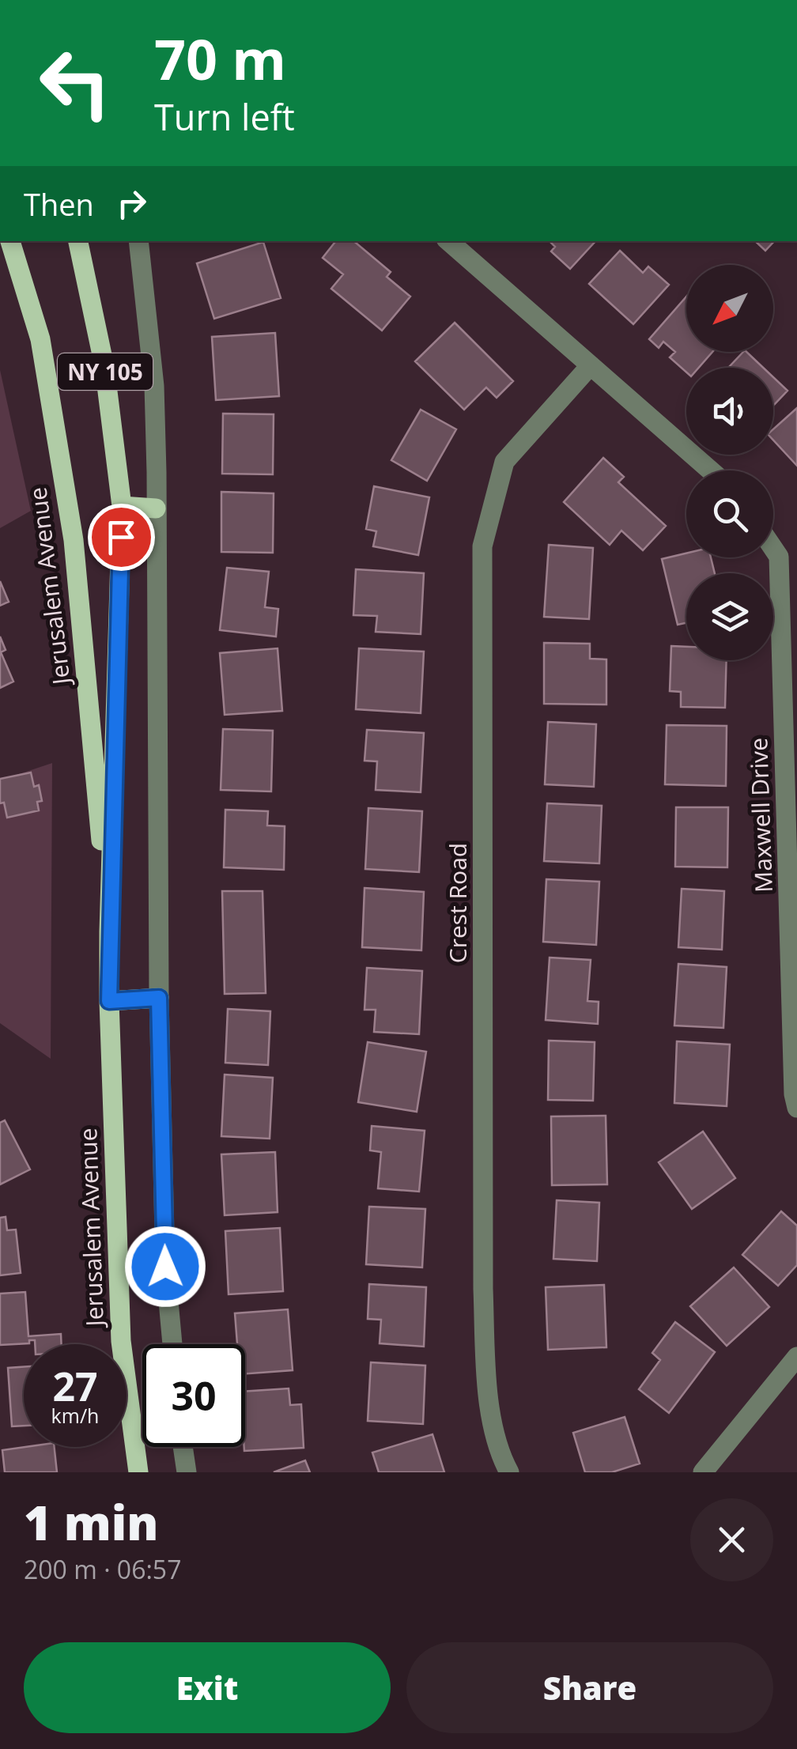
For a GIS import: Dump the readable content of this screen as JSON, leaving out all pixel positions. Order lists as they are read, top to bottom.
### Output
{
  "streets": {
    "main road": ["NY 105", "Jerusalem Avenue"],
    "street": ["Maxwell Drive", "Crest Road"]
  },
  "north": "bottom left",
  "page": {
    "turn": ["70 m", "Turn left"],
    "then": "Then",
    "speed": "27 km/h",
    "limit": "30",
    "heading": ["1 min", "200 m · 06:57"],
    "buttons": ["Exit", "Share"]
  }
}
